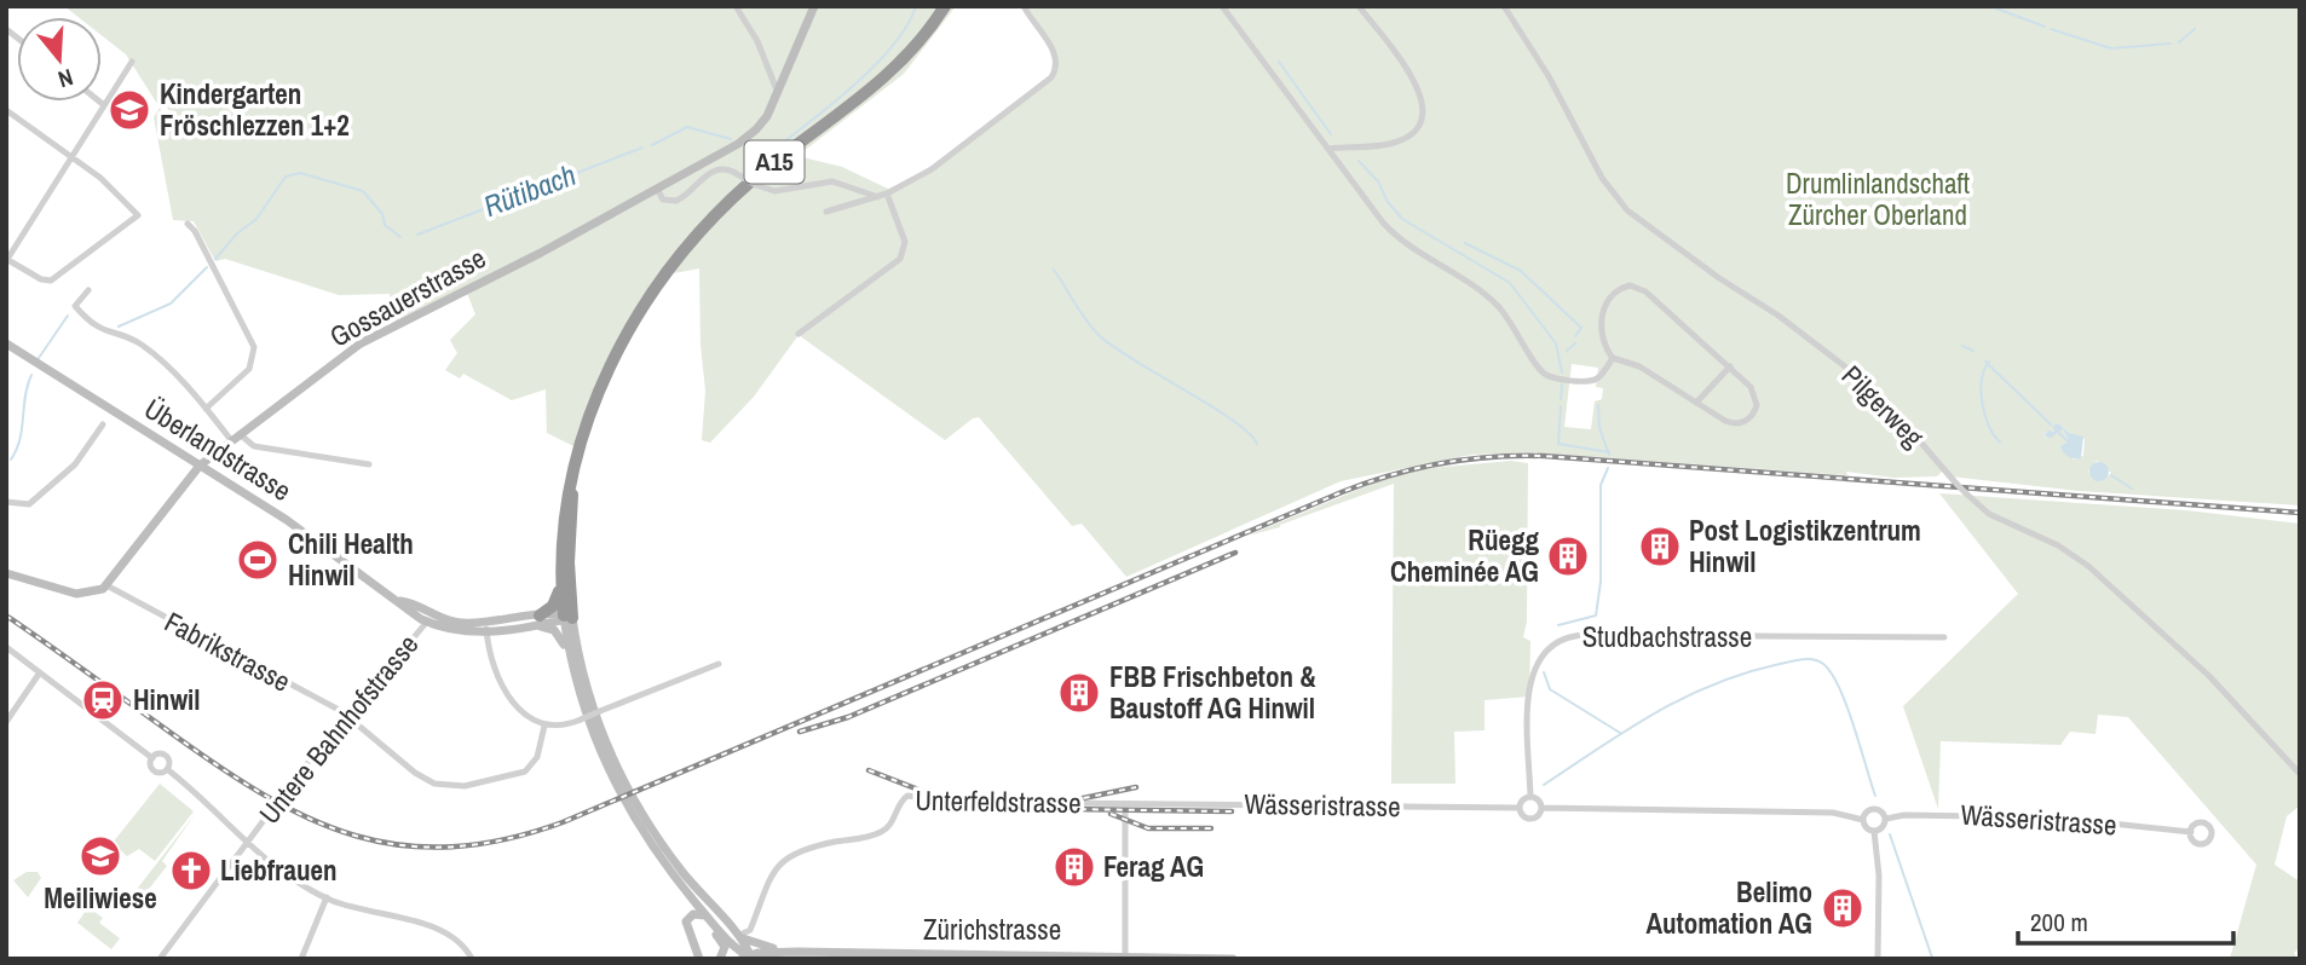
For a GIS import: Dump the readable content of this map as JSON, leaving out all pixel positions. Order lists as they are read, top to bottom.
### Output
{
  "streets": {
    "highway": ["A15"],
    "main road": ["Gossauerstrasse", "Überlandstrasse", "Zürichstrasse"],
    "street": [
      "Pilgerweg",
      "Studbachstrasse",
      "Fabrikstrasse",
      "Untere Bahnhofstrasse",
      "Unterfeldstrasse",
      "Wässeristrasse"
    ]
  },
  "crossings": [
    ["A15", "Überlandstrasse"],
    ["Gossauerstrasse", "Überlandstrasse"],
    ["Gossauerstrasse", "Fabrikstrasse"],
    ["Überlandstrasse", "Untere Bahnhofstrasse"],
    ["Studbachstrasse", "Wässeristrasse"],
    ["Fabrikstrasse", "Untere Bahnhofstrasse"],
    ["Unterfeldstrasse", "Wässeristrasse"]
  ],
  "water": ["Rütibach"],
  "parks": ["Drumlinlandschaft Zürcher Oberland"],
  "places": {
    "school or university": ["Kindergarten Fröschlezzen 1+2", "Meiliwiese"],
    "building": [
      "Post Logistikzentrum Hinwil",
      "Rüegg Cheminée AG",
      "FBB Frischbeton & Baustoff AG Hinwil",
      "Ferag AG",
      "Belimo Automation AG"
    ],
    "sports": ["Chili Health Hinwil"],
    "station": ["Hinwil"],
    "church": ["Liebfrauen"]
  },
  "scale_bar": "200 m",
  "north": "bottom"
}
